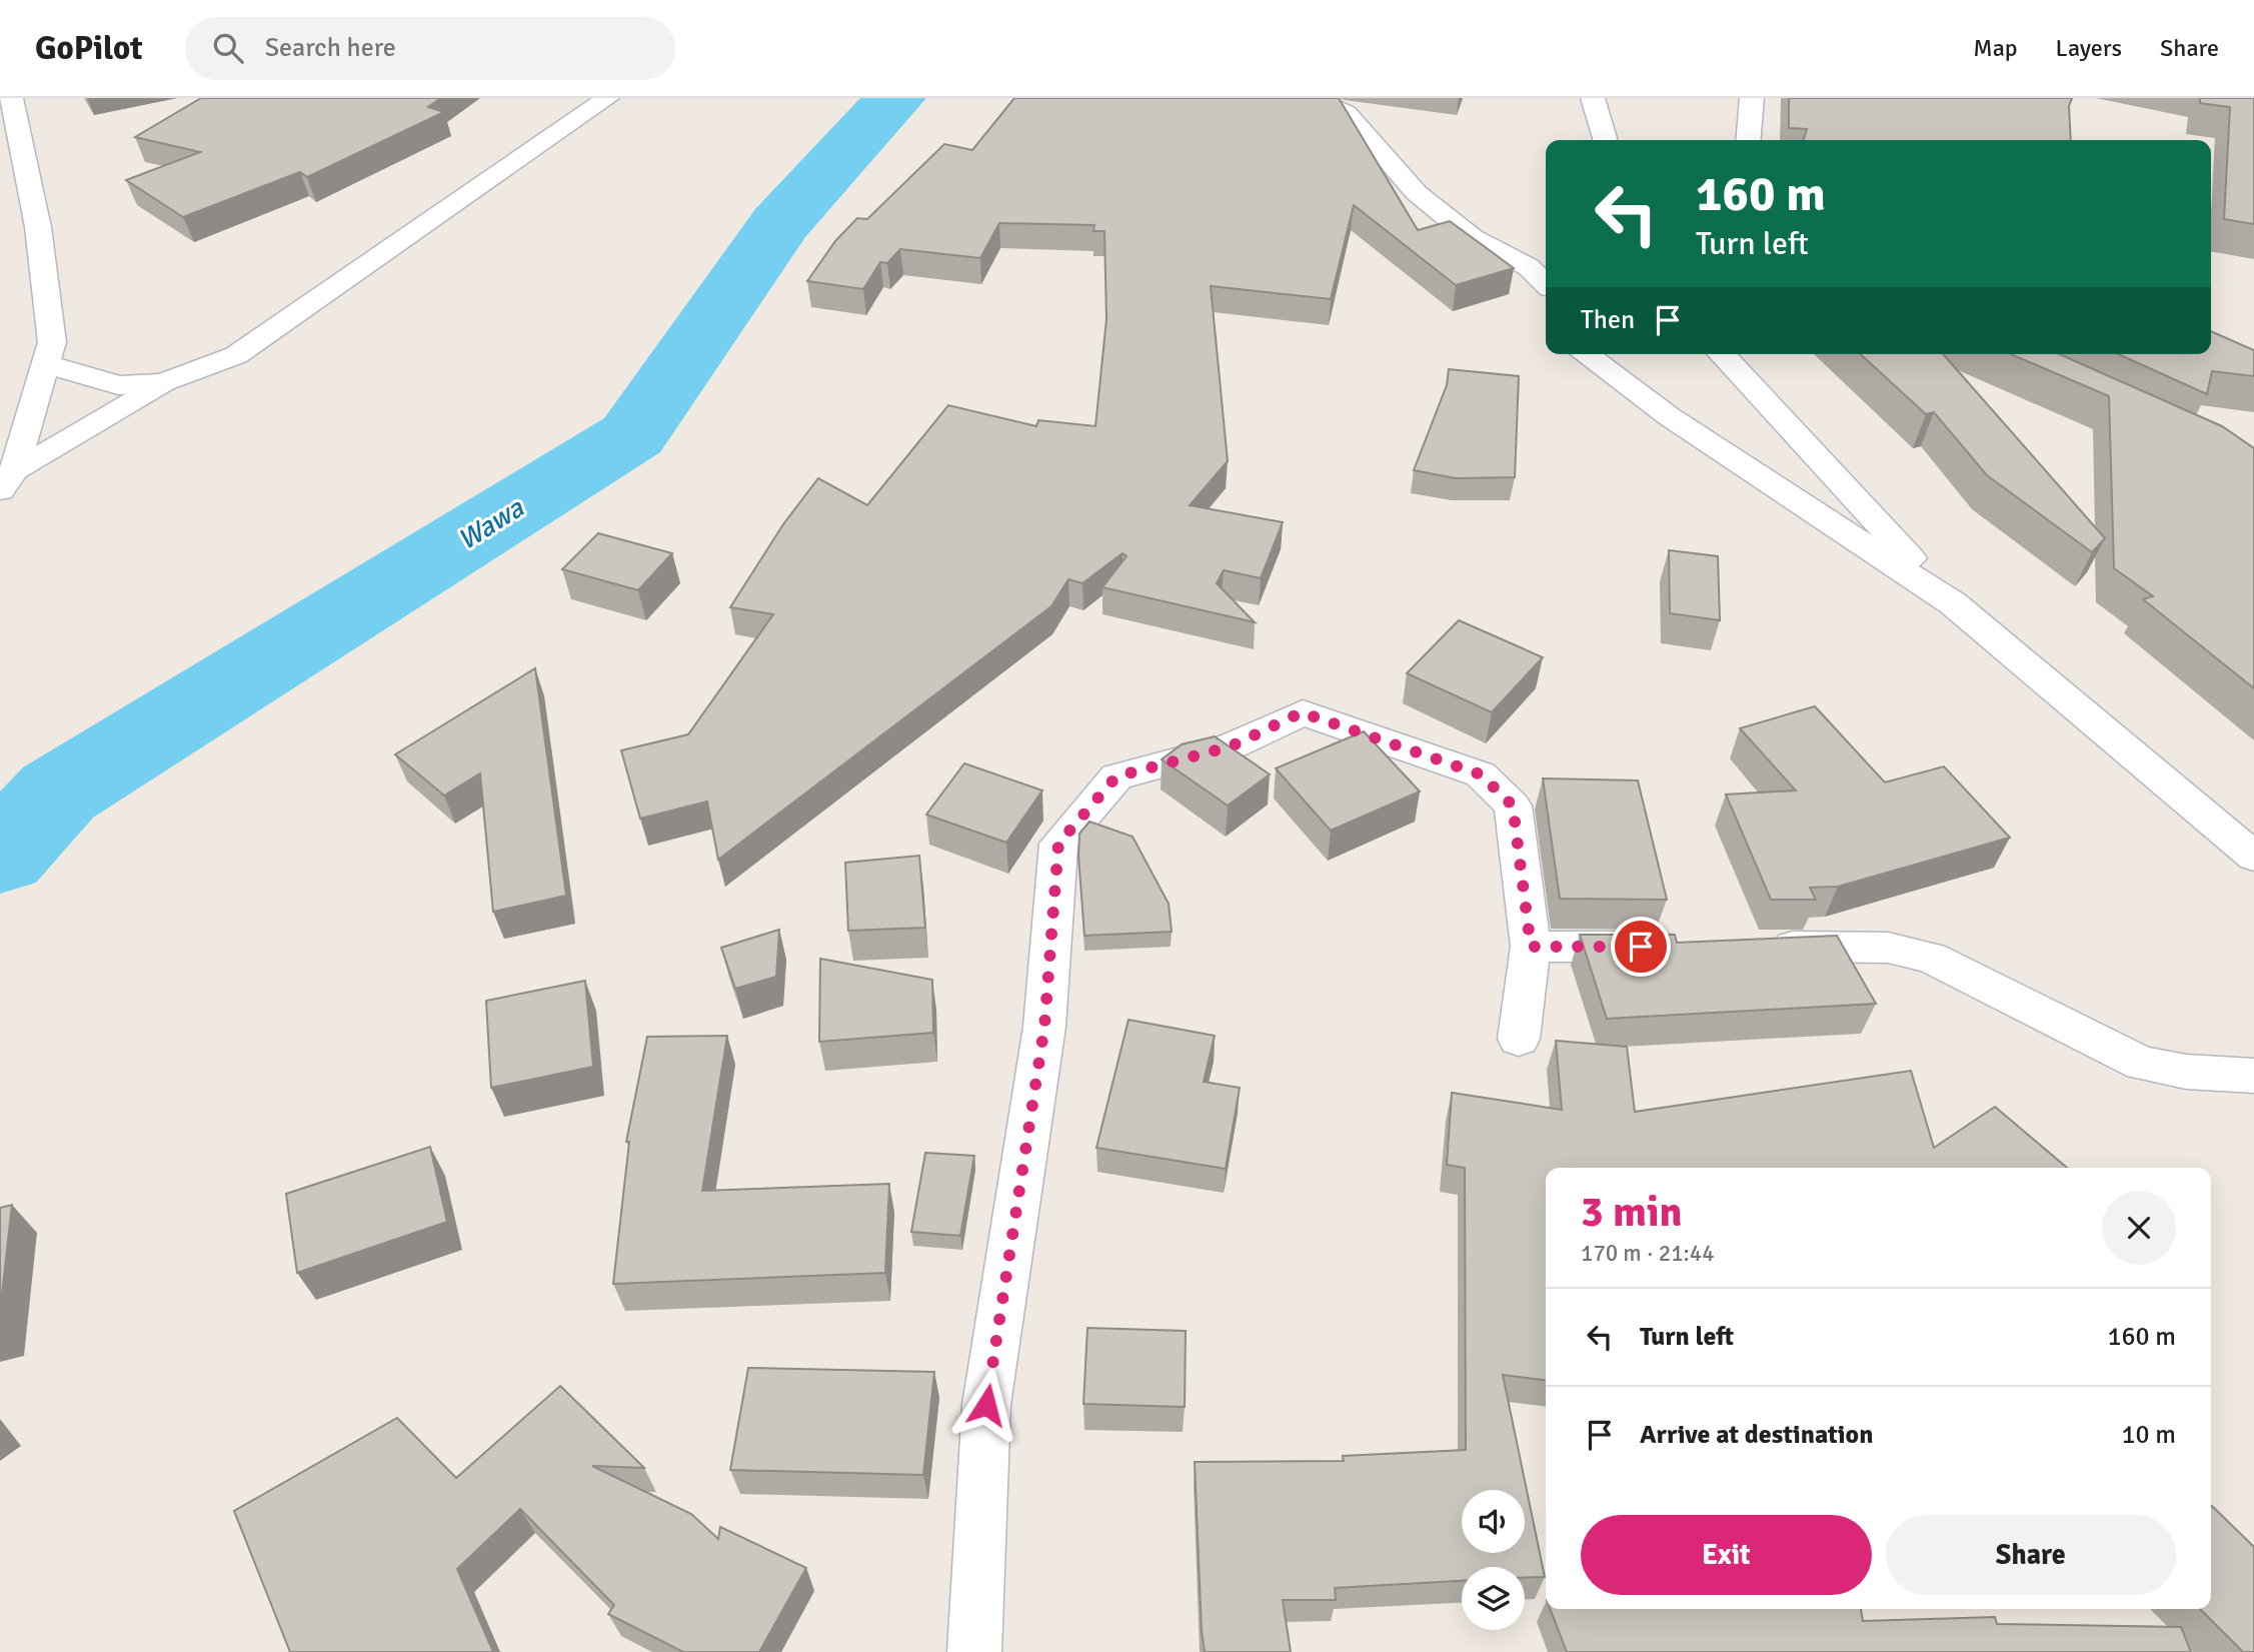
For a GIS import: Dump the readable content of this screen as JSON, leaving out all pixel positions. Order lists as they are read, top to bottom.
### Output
{
  "water": ["Wawa"],
  "page": {
    "header": "GoPilot",
    "search": "Search here",
    "nav": ["Map", "Layers", "Share"],
    "turn": ["160 m", "Turn left"],
    "then": "Then",
    "heading": ["3 min", "170 m · 21:44"],
    "list": [
      {
        "name": "Turn left",
        "value": "160 m"
      },
      {
        "name": "Arrive at destination",
        "value": "10 m"
      }
    ],
    "buttons": ["Exit", "Share"]
  }
}
